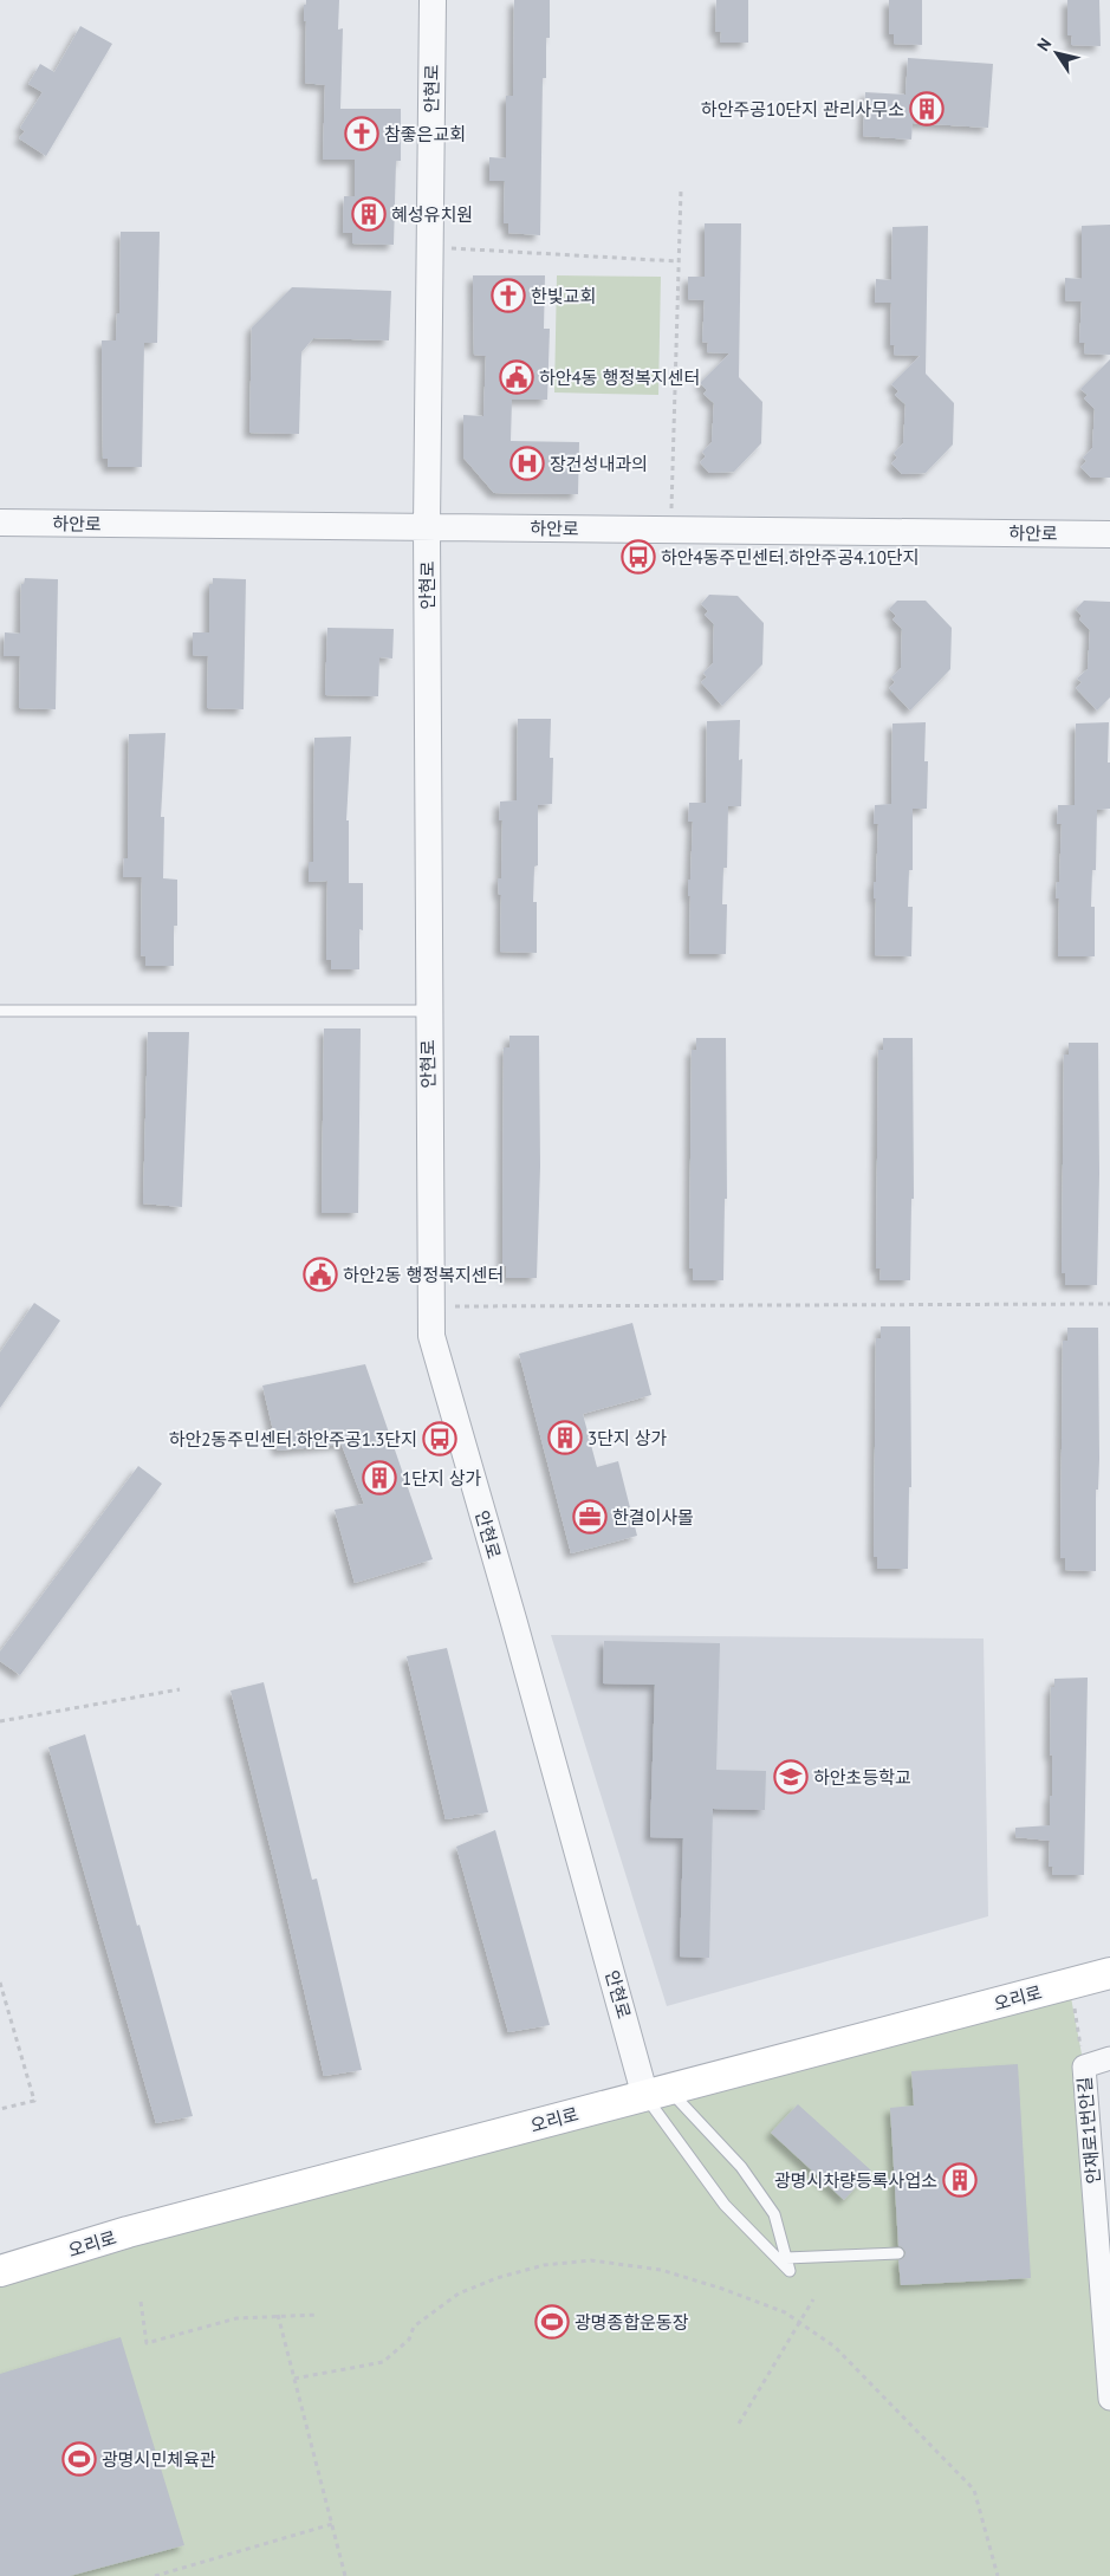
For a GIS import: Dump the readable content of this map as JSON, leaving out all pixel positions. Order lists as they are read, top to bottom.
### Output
{
  "streets": {
    "main road": ["오리로"],
    "street": ["안현로", "하안로", "안재로1번안길"]
  },
  "crossings": [
    ["안현로", "하안로"],
    ["안현로", "오리로"]
  ],
  "places": {
    "building": [
      "하안주공10단지 관리사무소",
      "혜성유치원",
      "3단지 상가",
      "1단지 상가",
      "광명시차량등록사업소"
    ],
    "church": ["참좋은교회", "한빛교회"],
    "public building": ["하안4동 행정복지센터", "하안2동 행정복지센터"],
    "hospital": ["장건성내과의"],
    "bus stop": ["하안4동주민센터.하안주공4.10단지", "하안2동주민센터.하안주공1.3단지"],
    "office": ["한결이사몰"],
    "school or university": ["하안초등학교"],
    "sports": ["광명종합운동장", "광명시민체육관"]
  },
  "north": "top left"
}
